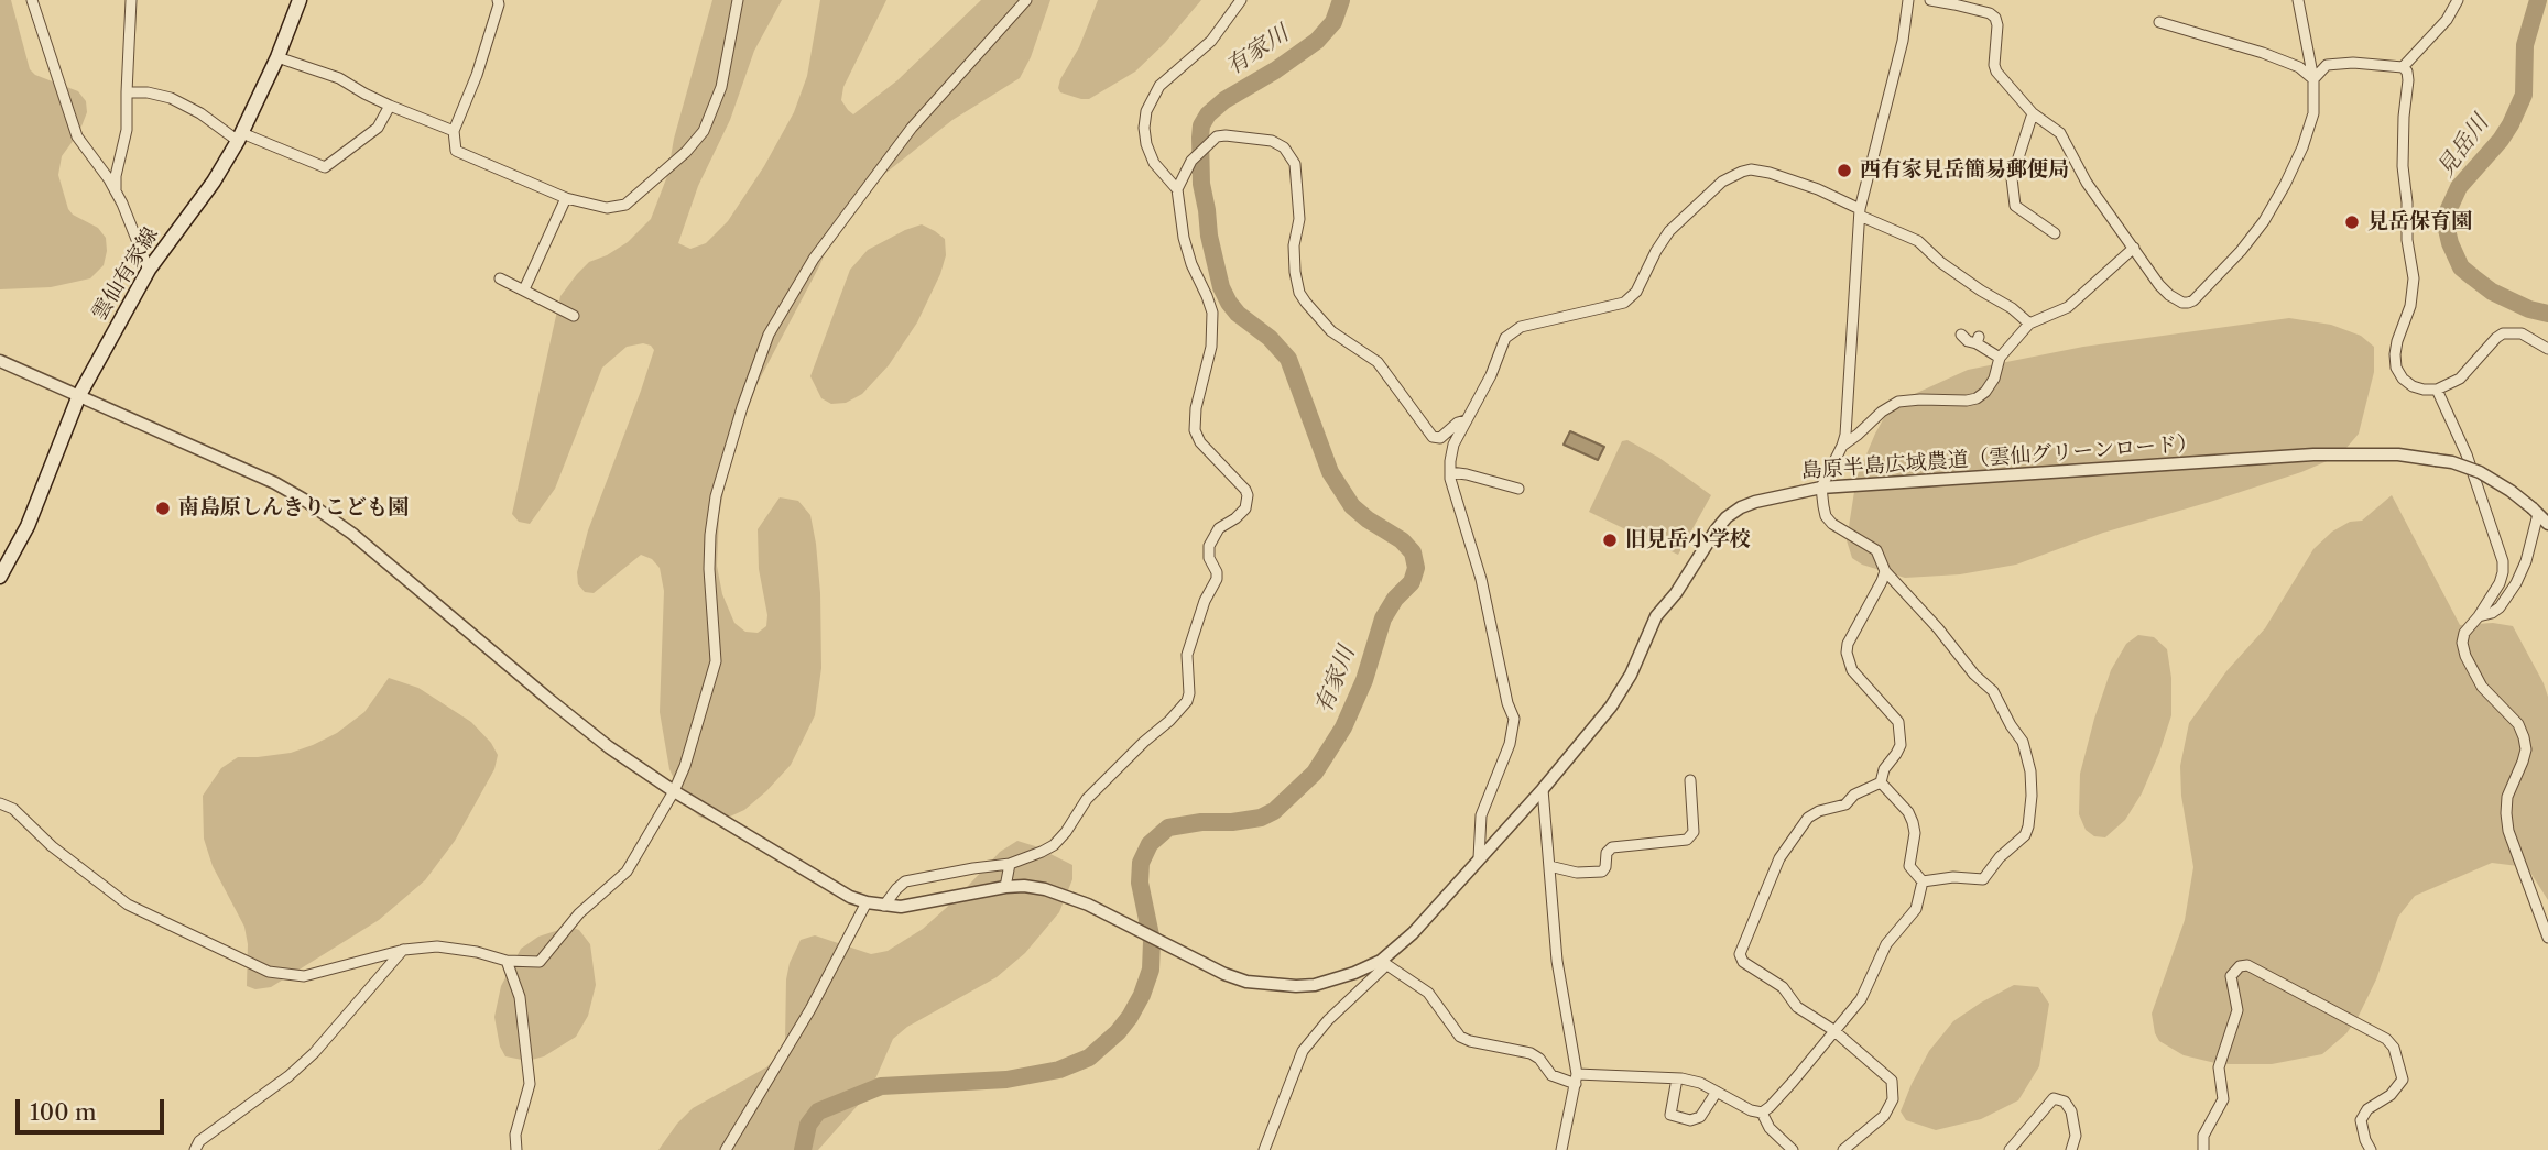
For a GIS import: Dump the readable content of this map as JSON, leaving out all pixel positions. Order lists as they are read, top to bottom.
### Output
{
  "streets": {
    "main road": ["雲仙有家線"],
    "street": ["島原半島広域農道（雲仙グリーンロード）"]
  },
  "crossings": [
    ["雲仙有家線", "島原半島広域農道（雲仙グリーンロード）"]
  ],
  "water": ["有家川", "見岳川"],
  "places": [
    "西有家見岳簡易郵便局",
    "見岳保育園",
    "南島原しんきりこども園",
    "旧見岳小学校"
  ],
  "scale_bar": "100 m"
}
